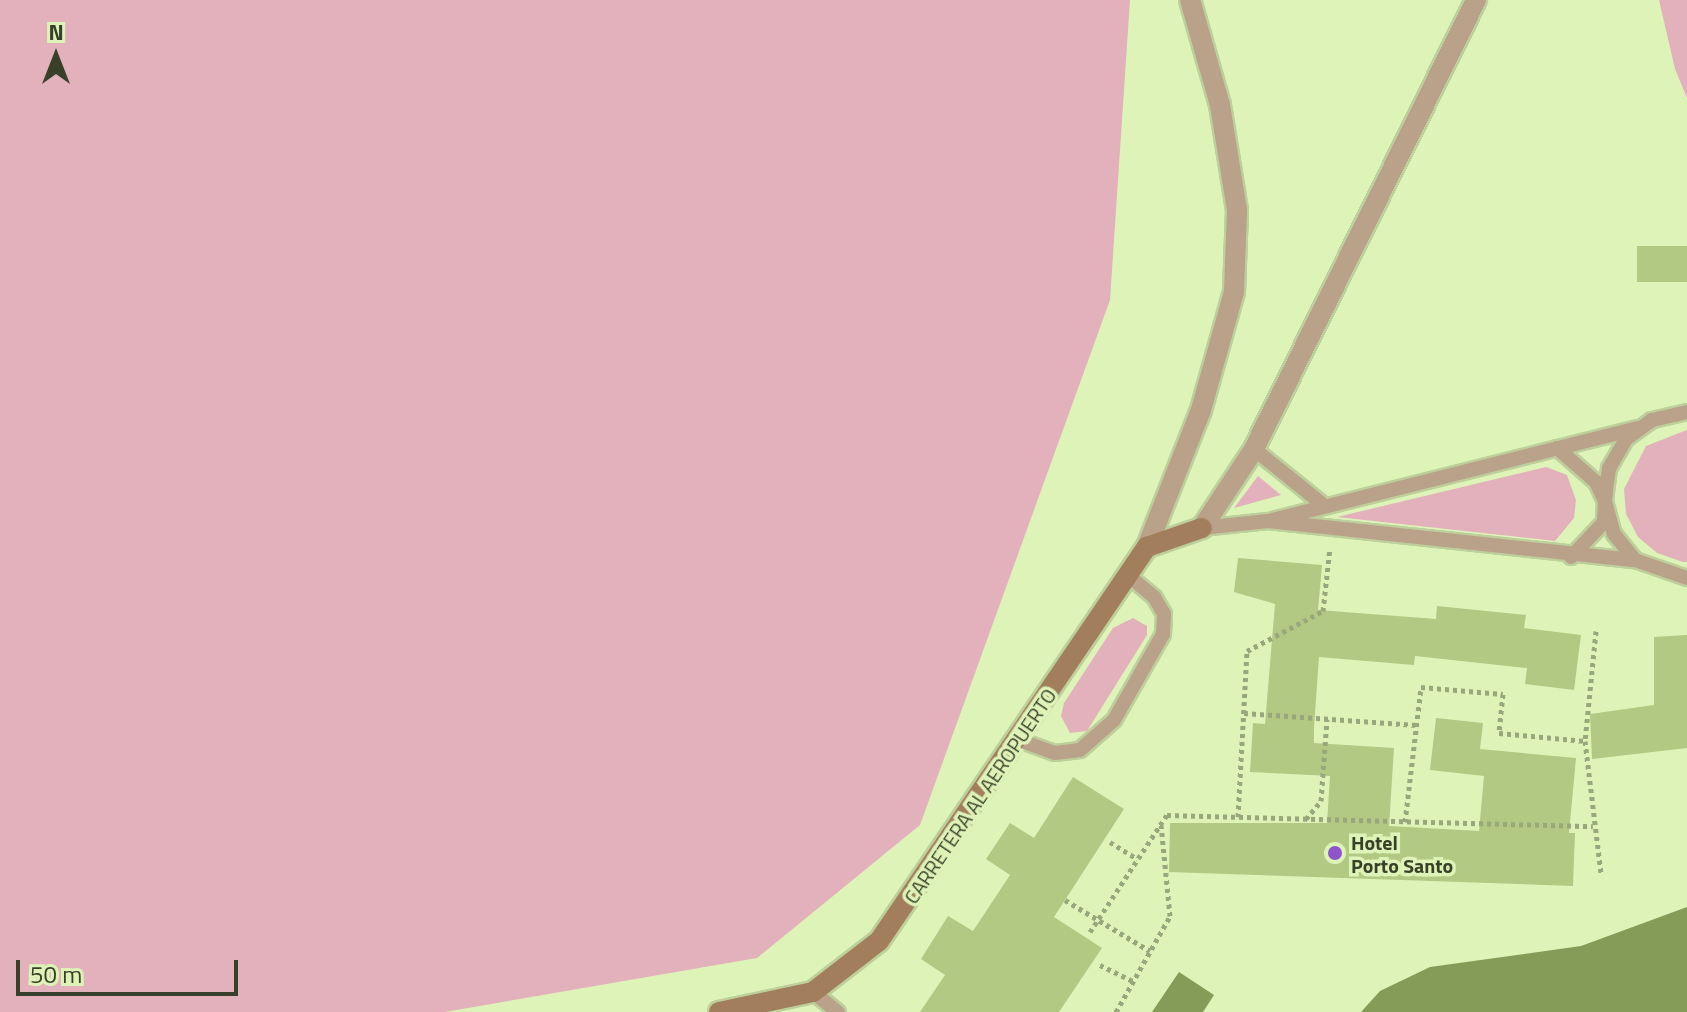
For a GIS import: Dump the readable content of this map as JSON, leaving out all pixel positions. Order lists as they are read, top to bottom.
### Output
{
  "streets": {
    "main road": ["CARRETERA AL AEROPUERTO"]
  },
  "places": ["Hotel Porto Santo"],
  "scale_bar": "50 m",
  "north": "top"
}
